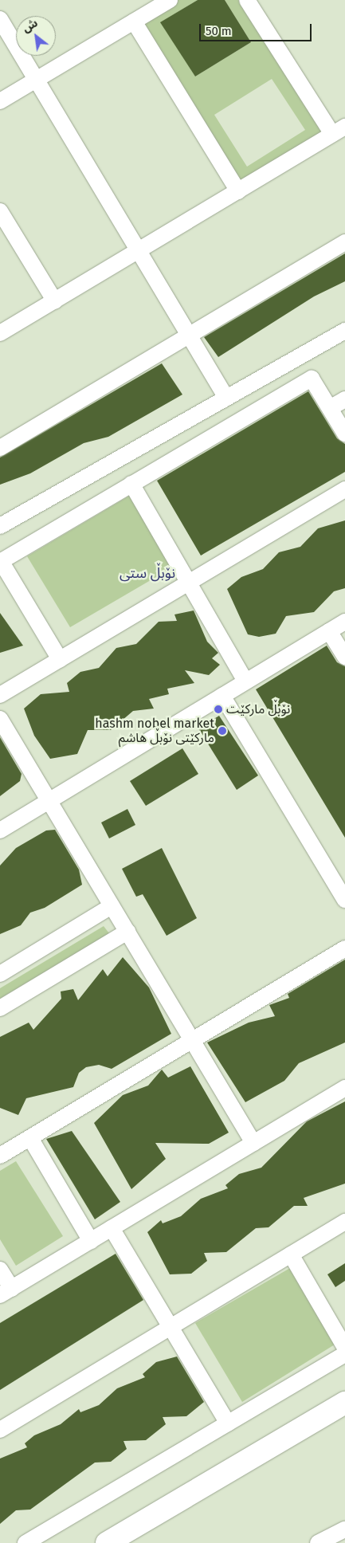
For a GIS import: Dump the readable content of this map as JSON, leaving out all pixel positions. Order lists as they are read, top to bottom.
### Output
{
  "districts": ["نۆبڵ ستی"],
  "places": ["نۆبڵ مارکێت", "hashm nobel market مارکێتی نۆبڵ هاشم"],
  "scale_bar": "50 m",
  "north": "top left"
}
